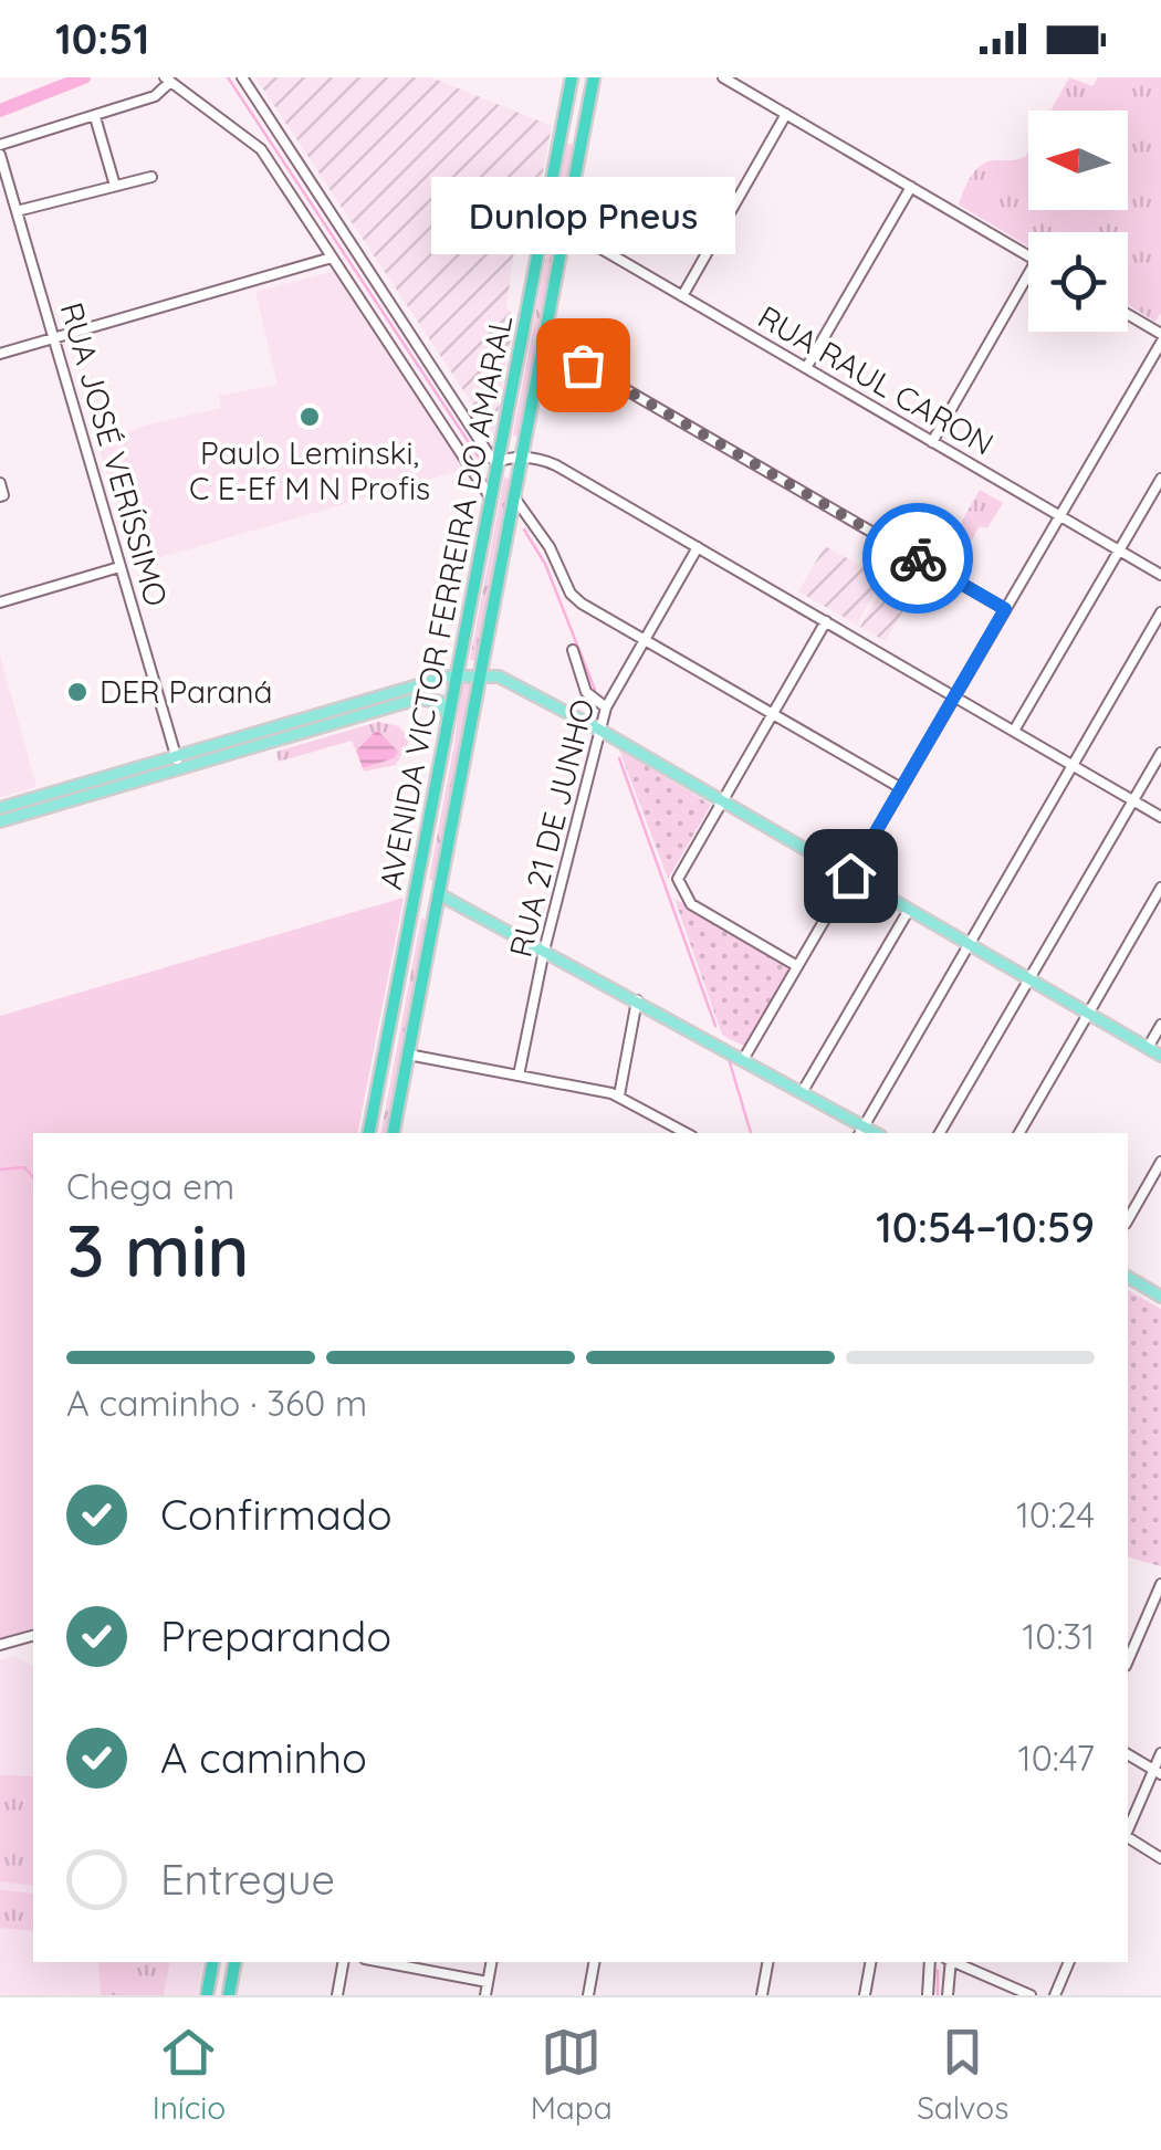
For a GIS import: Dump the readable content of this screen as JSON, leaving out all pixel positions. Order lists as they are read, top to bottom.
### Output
{
  "streets": {
    "highway": ["AVENIDA VICTOR FERREIRA DO AMARAL"],
    "street": ["RUA RAUL CARON", "RUA JOSÉ VERÍSSIMO", "RUA 21 DE JUNHO"]
  },
  "crossings": [
    ["RUA RAUL CARON", "AVENIDA VICTOR FERREIRA DO AMARAL"]
  ],
  "places": ["Dunlop Pneus", "Paulo Leminski, C E-Ef M N Profis", "DER Paraná"],
  "north": "left",
  "page": {
    "status": "10:51",
    "bubble": "Dunlop Pneus",
    "heading": ["3 min", "Chega em", "10:54–10:59"],
    "bar": "A caminho · 360 m",
    "list": [
      ["Confirmado", "10:24"],
      ["Preparando", "10:31"],
      ["A caminho", "10:47"],
      "Entregue"
    ],
    "tabs": ["Início", "Mapa", "Salvos"]
  }
}
